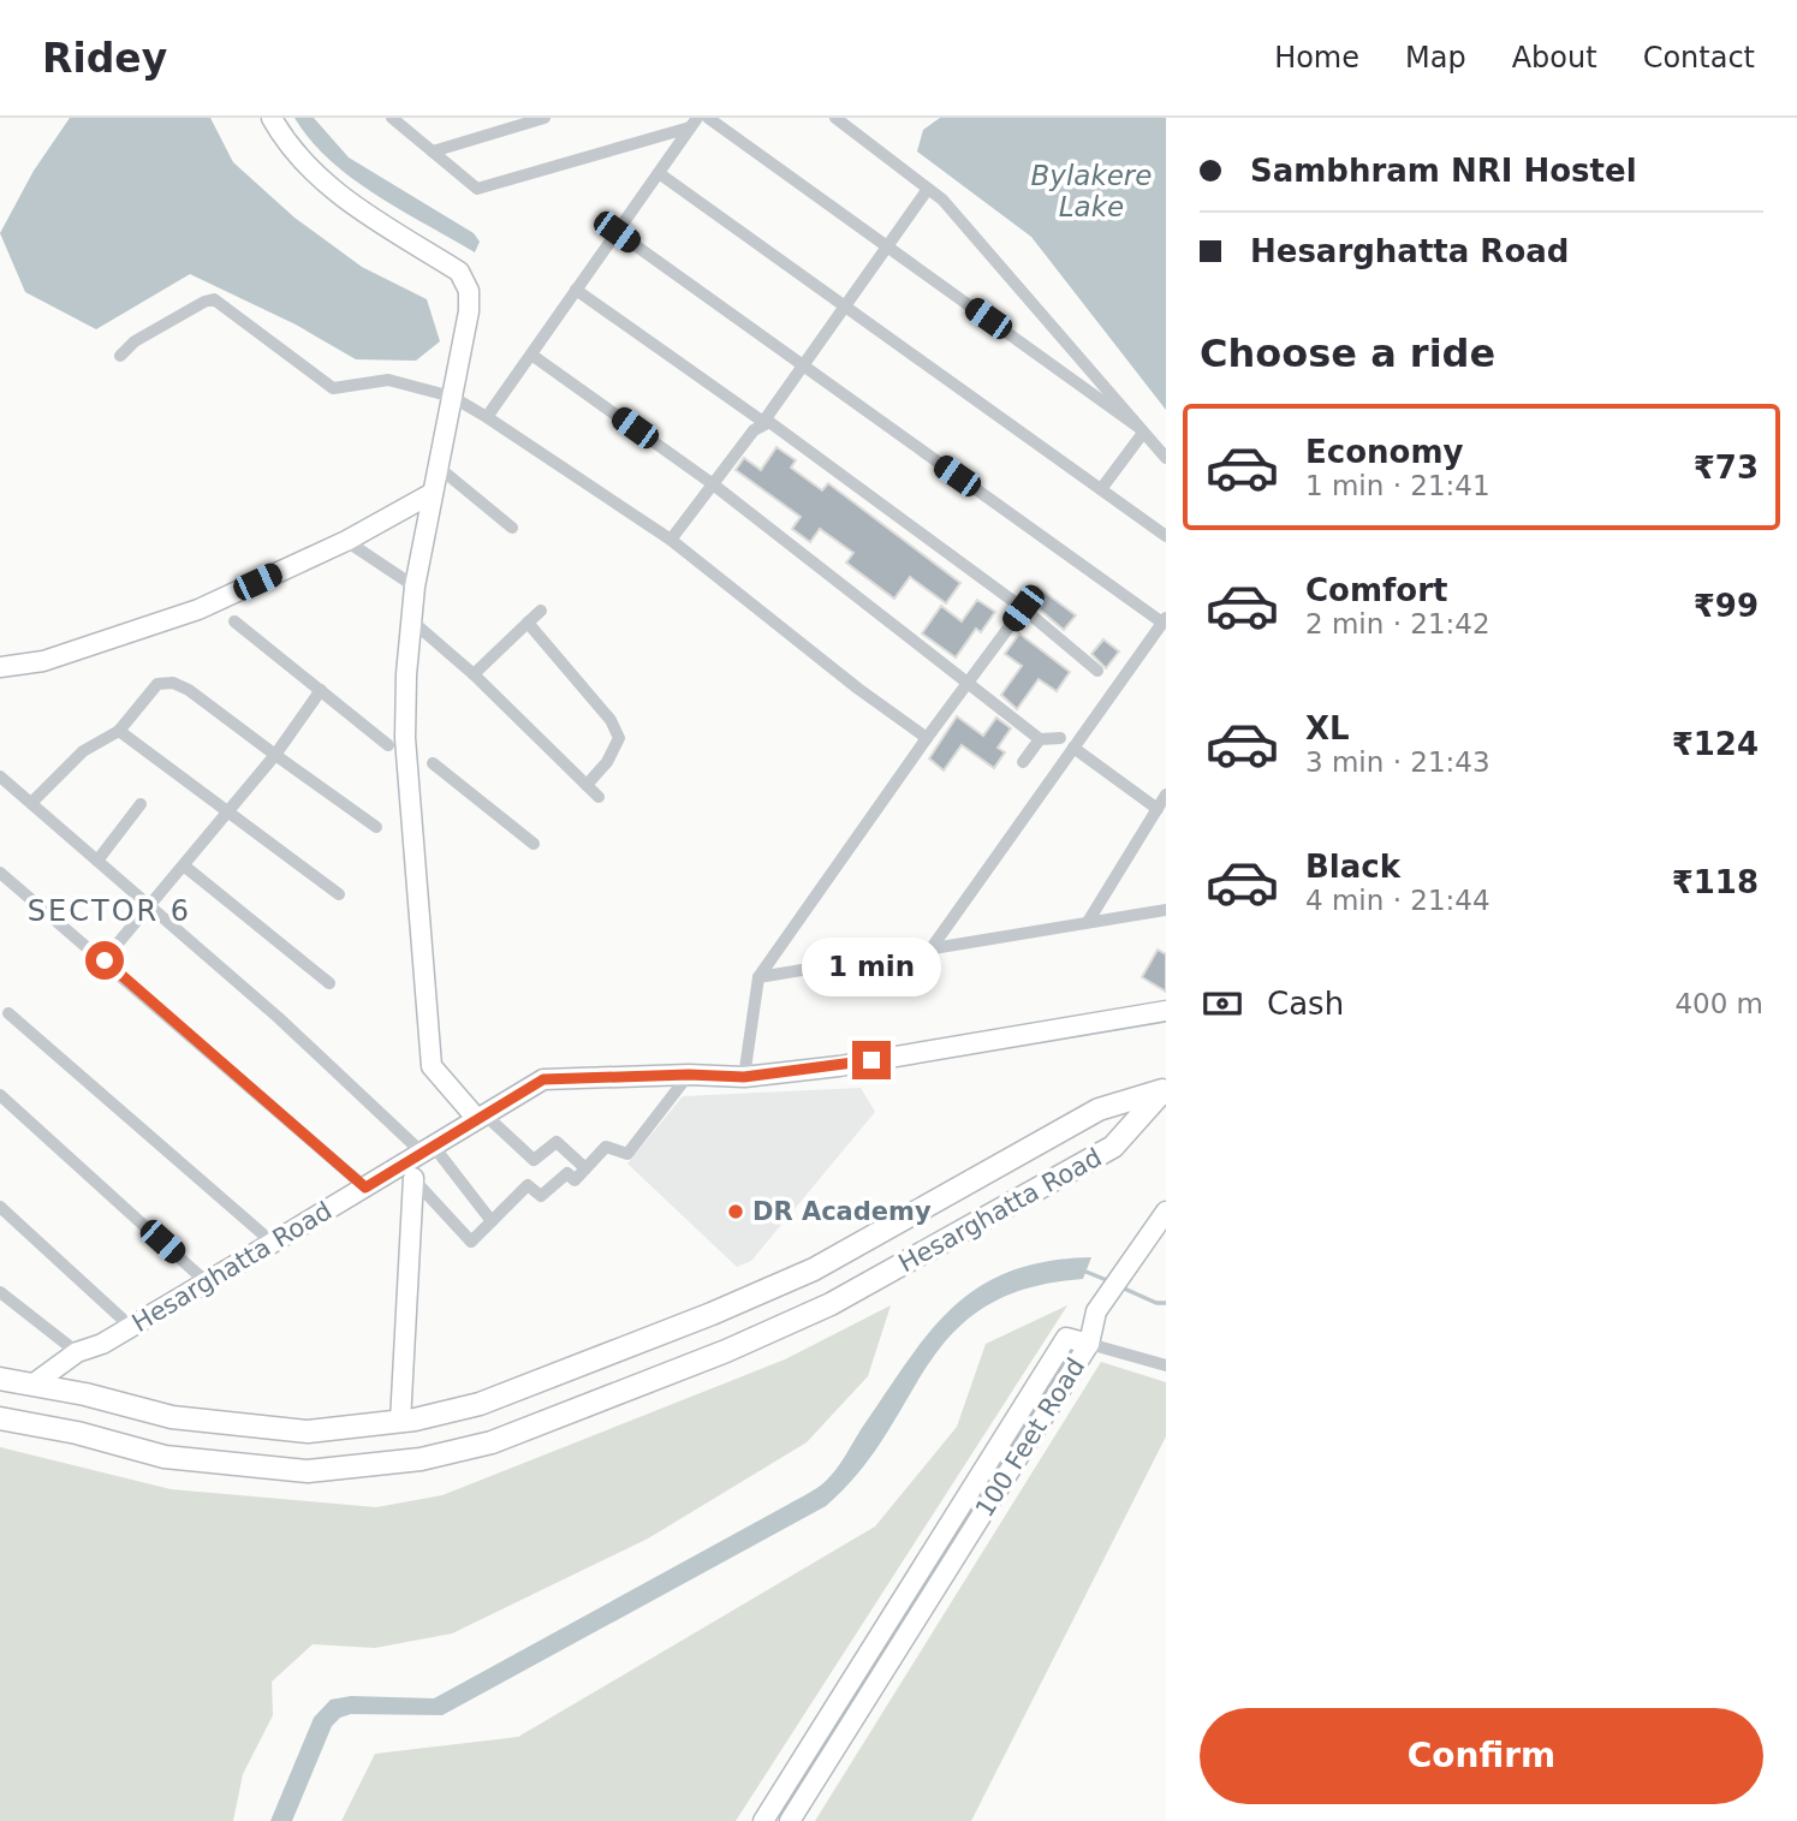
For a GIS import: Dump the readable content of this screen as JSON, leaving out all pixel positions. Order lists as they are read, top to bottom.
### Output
{
  "streets": {
    "main road": ["Hesarghatta Road", "100 Feet Road"]
  },
  "districts": ["SECTOR 6"],
  "water": ["Bylakere Lake"],
  "places": ["DR Academy"],
  "page": {
    "header": "Ridey",
    "nav": [
      "Home",
      "Map",
      "About",
      "Contact"
    ],
    "banner": ["Sambhram NRI Hostel", "Hesarghatta Road"],
    "heading": "Choose a ride",
    "list": [
      {
        "name": "Economy",
        "note": "1 min · 21:41",
        "value": "₹73"
      },
      {
        "name": "Comfort",
        "note": "2 min · 21:42",
        "value": "₹99"
      },
      {
        "name": "XL",
        "note": "3 min · 21:43",
        "value": "₹124"
      },
      {
        "name": "Black",
        "note": "4 min · 21:44",
        "value": "₹118"
      }
    ],
    "bubble": "1 min",
    "pay": ["Cash", "400 m"],
    "buttons": "Confirm"
  }
}
